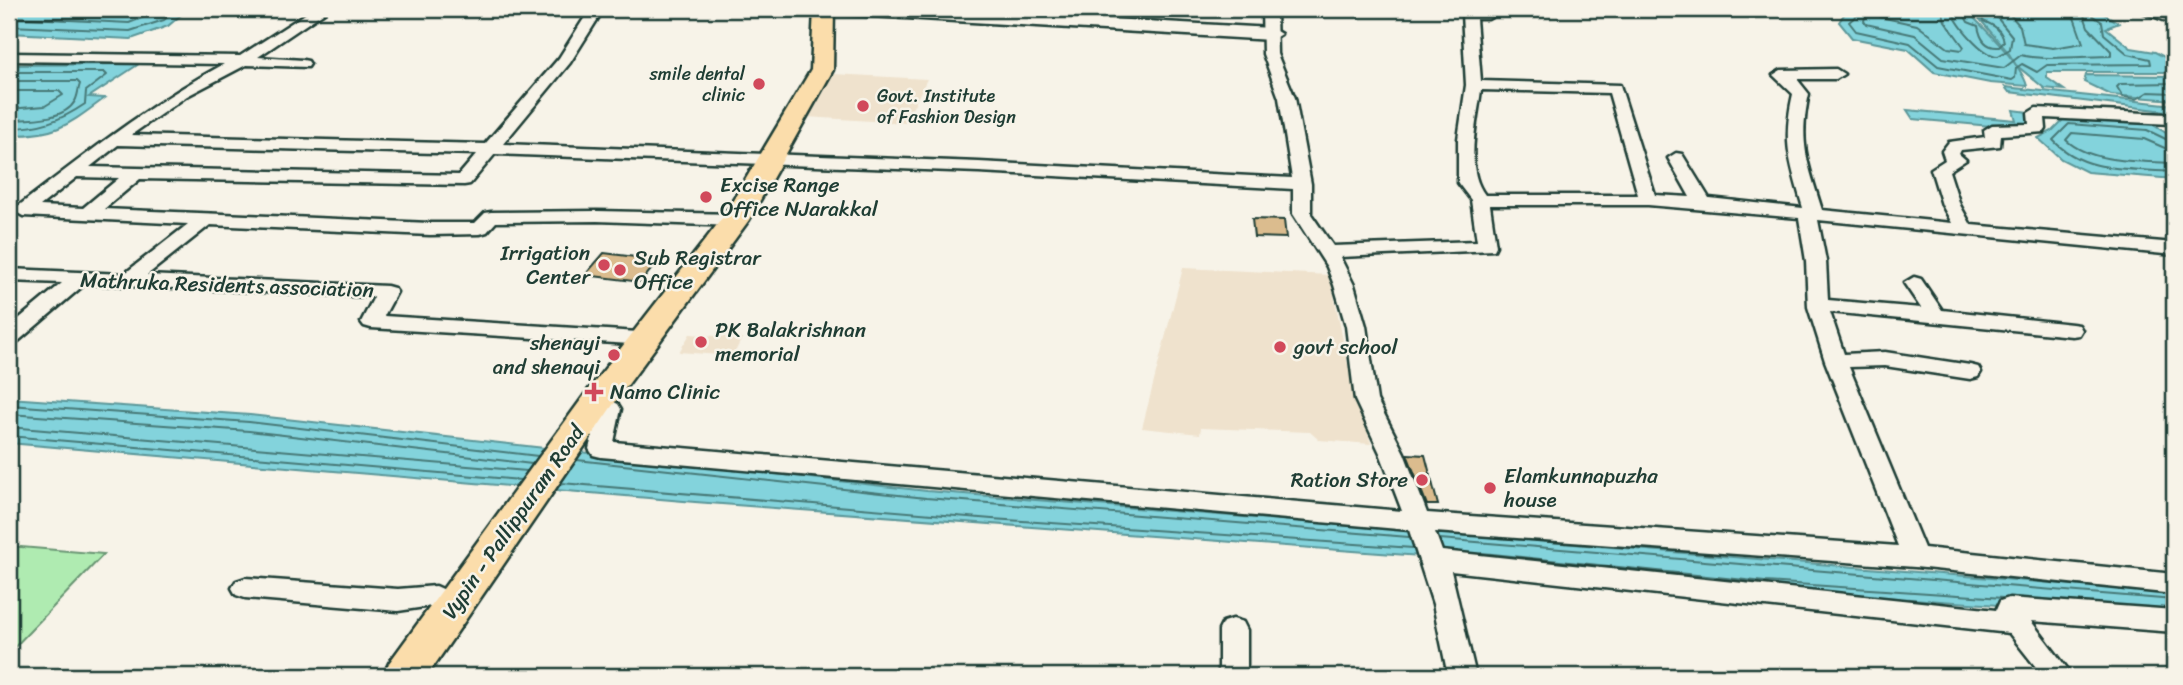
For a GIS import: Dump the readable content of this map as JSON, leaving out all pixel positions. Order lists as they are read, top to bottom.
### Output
{
  "streets": {
    "main road": ["Vypin - Pallippuram Road"],
    "street": ["Mathruka Residents association"]
  },
  "crossings": [
    ["Mathruka Residents association", "Vypin - Pallippuram Road"]
  ],
  "places": {
    "other": [
      "smile dental clinic",
      "Govt. Institute of Fashion Design",
      "Excise Range Office NJarakkal",
      "Irrigation Center",
      "Sub Registrar Office",
      "PK Balakrishnan memorial",
      "govt school",
      "shenayi and shenayi",
      "Ration Store",
      "Elamkunnapuzha house"
    ],
    "health": ["Namo Clinic"]
  }
}
